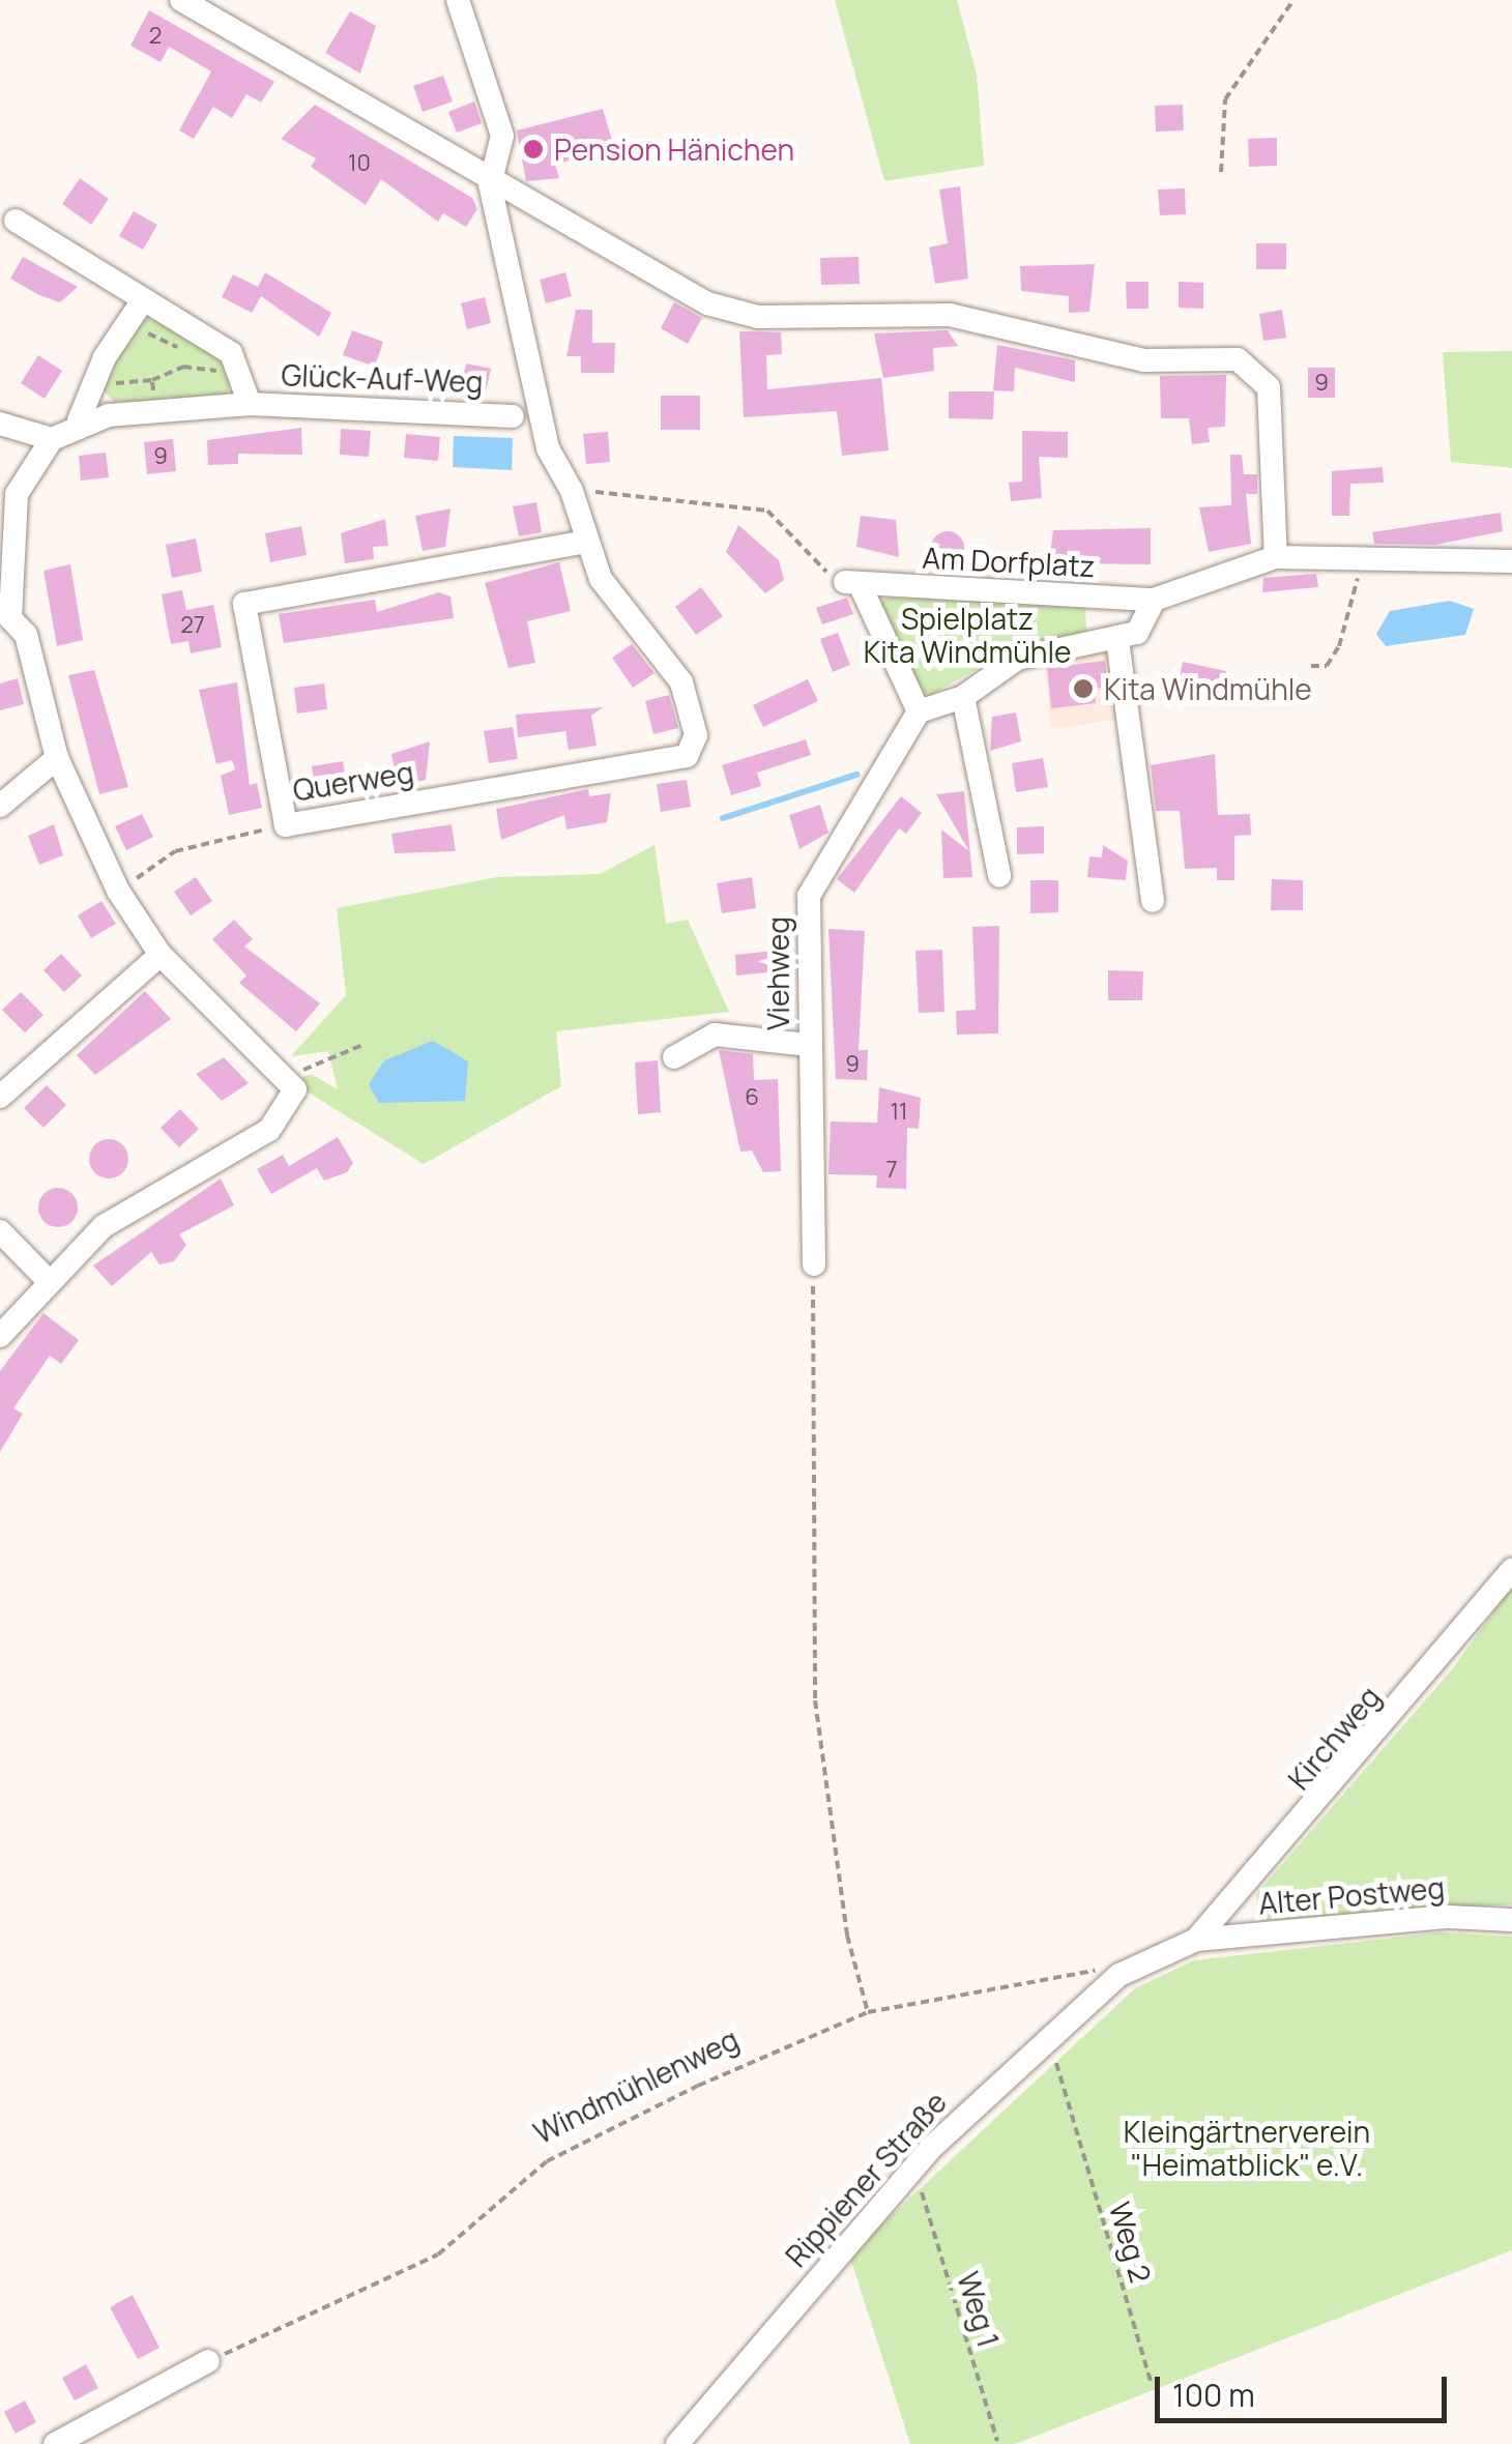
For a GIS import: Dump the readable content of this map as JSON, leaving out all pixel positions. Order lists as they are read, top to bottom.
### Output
{
  "streets": {
    "street": [
      "Glück-Auf-Weg",
      "Am Dorfplatz",
      "Querweg",
      "Viehweg",
      "Kirchweg",
      "Alter Postweg",
      "Rippiener Straße"
    ],
    "path": ["Windmühlenweg", "Weg 2", "Weg 1"]
  },
  "crossings": [
    ["Kirchweg", "Alter Postweg"],
    ["Kirchweg", "Rippiener Straße"],
    ["Alter Postweg", "Rippiener Straße"],
    ["Windmühlenweg", "Rippiener Straße"]
  ],
  "parks": ["Spielplatz Kita Windmühle", "Kleingärtnerverein \"Heimatblick\" e.V."],
  "places": ["Pension Hänichen", "Kita Windmühle"],
  "house_numbers": [
    "2",
    "10",
    "9",
    "9",
    "27",
    "9",
    "6",
    "11",
    "7"
  ],
  "scale_bar": "100 m"
}
